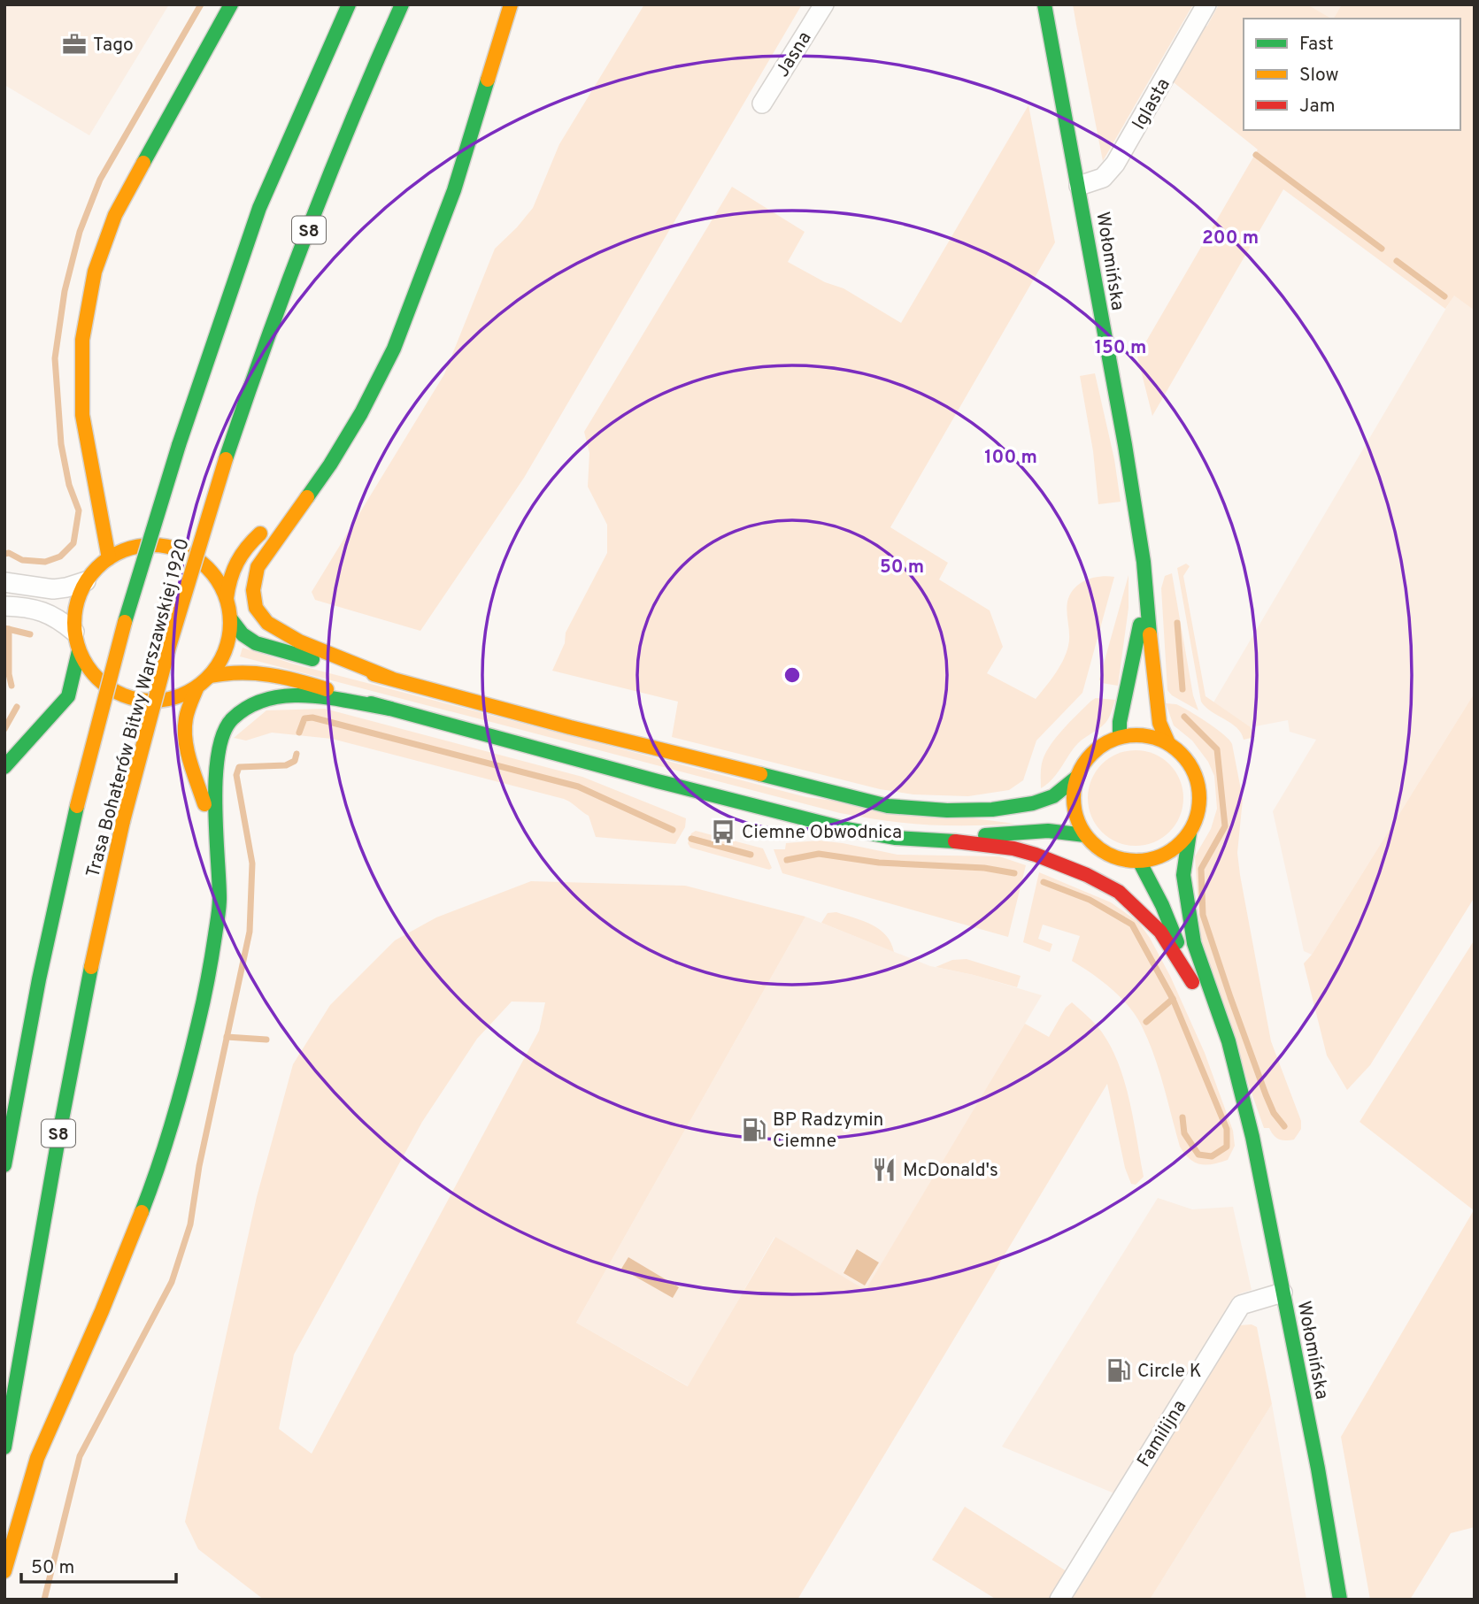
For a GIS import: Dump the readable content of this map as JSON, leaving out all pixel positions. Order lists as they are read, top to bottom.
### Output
{
  "streets": {
    "main road": ["S8", "Wołomińska", "Trasa Bohaterów Bitwy Warszawskiej 1920"],
    "street": ["Jasna", "Iglasta", "Familijna"]
  },
  "crossings": [
    ["Iglasta", "Wołomińska"],
    ["Wołomińska", "Familijna"]
  ],
  "places": {
    "office": ["Tago"],
    "bus stop": ["Ciemne Obwodnica"],
    "fuel station": ["BP Radzymin Ciemne", "Circle K"],
    "restaurant": ["McDonald's"]
  },
  "legend": ["Fast", "Slow", "Jam"],
  "scale_bar": "50 m",
  "rings": [
    "200 m",
    "150 m",
    "100 m",
    "50 m"
  ]
}
